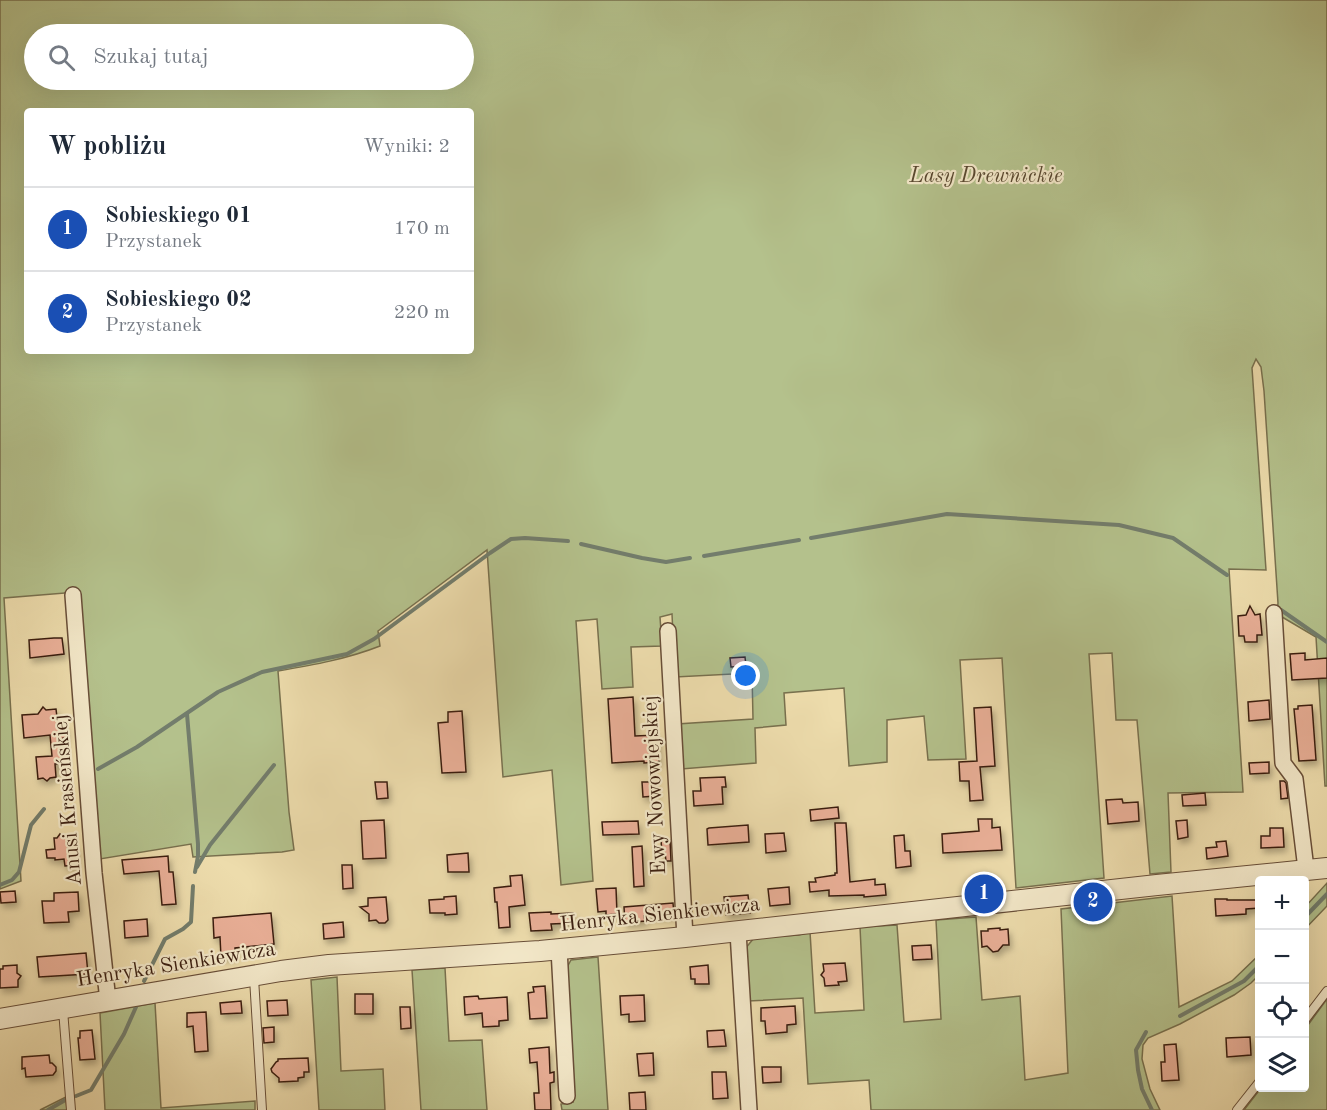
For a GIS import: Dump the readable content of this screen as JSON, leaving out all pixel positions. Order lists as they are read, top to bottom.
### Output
{
  "streets": {
    "street": ["Ewy Nowowiejskiej", "Anusi Krasieńskiej", "Henryka Sienkiewicza"]
  },
  "crossings": [
    ["Ewy Nowowiejskiej", "Henryka Sienkiewicza"],
    ["Anusi Krasieńskiej", "Henryka Sienkiewicza"]
  ],
  "parks": ["Lasy Drewnickie"],
  "page": {
    "search": "Szukaj tutaj",
    "heading": ["W pobliżu", "Wyniki: 2"],
    "list": [
      {
        "mark": "1",
        "name": "Sobieskiego 01",
        "note": "Przystanek",
        "value": "170 m"
      },
      {
        "mark": "2",
        "name": "Sobieskiego 02",
        "note": "Przystanek",
        "value": "220 m"
      }
    ],
    "pins": ["1", "2"],
    "map_buttons": ["+", "−"]
  }
}
